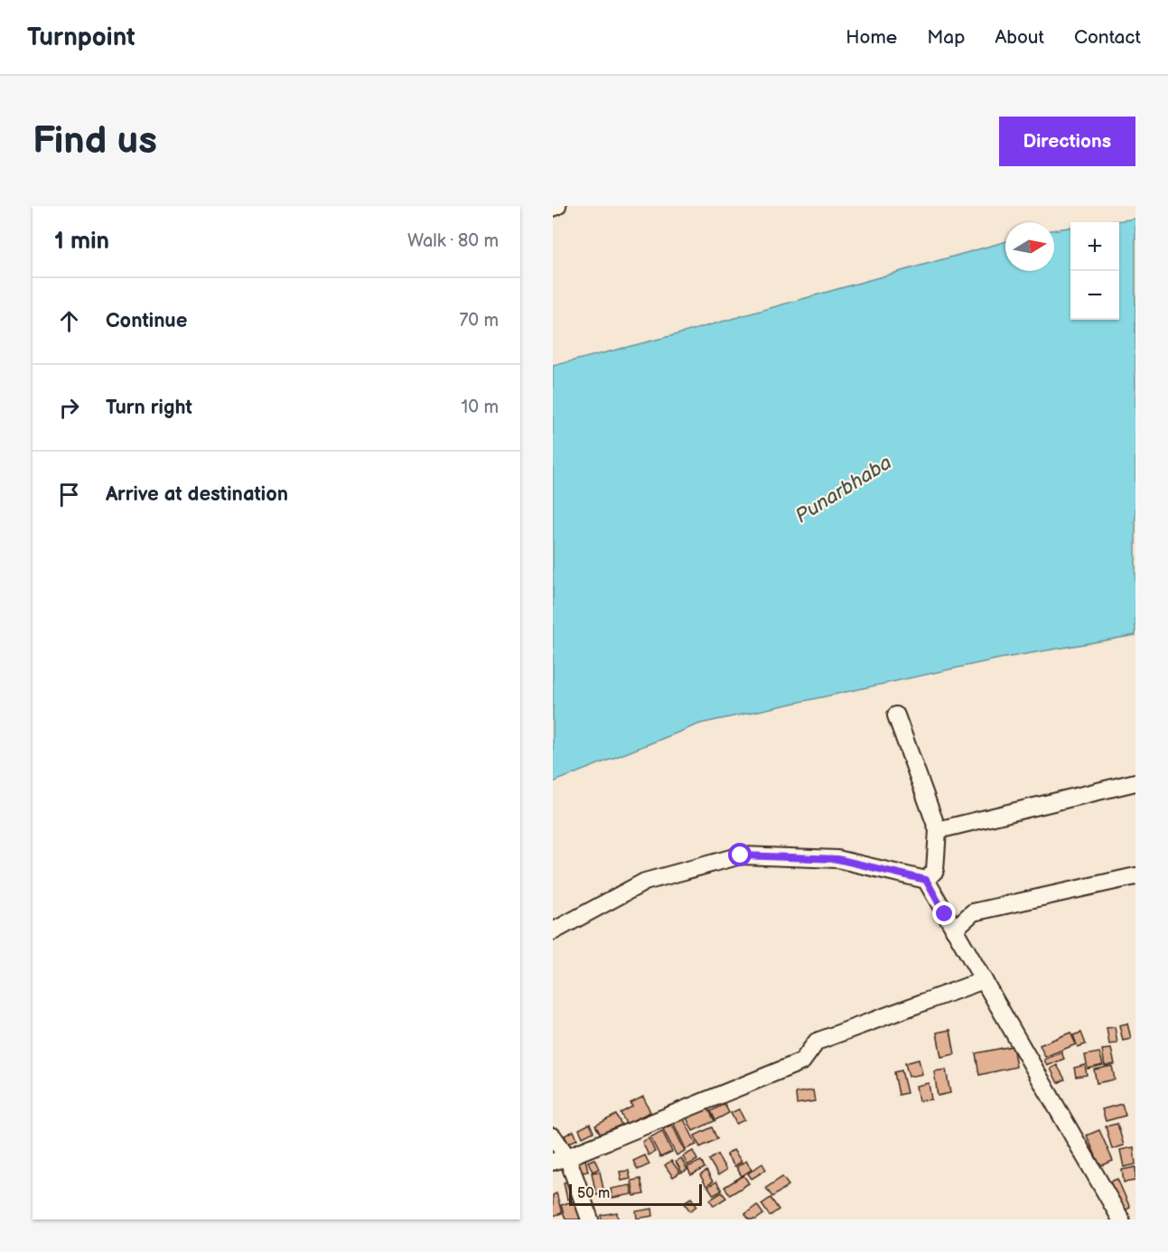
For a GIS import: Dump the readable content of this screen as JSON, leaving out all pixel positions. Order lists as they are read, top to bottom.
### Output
{
  "water": ["Punarbhaba"],
  "scale_bar": "50 m",
  "north": "right",
  "page": {
    "header": "Turnpoint",
    "nav": [
      "Home",
      "Map",
      "About",
      "Contact"
    ],
    "buttons": "Directions",
    "title": "Find us",
    "heading": ["1 min", "Walk · 80 m"],
    "map_buttons": ["+", "−"],
    "list": [
      ["Continue", "70 m"],
      ["Turn right", "10 m"],
      "Arrive at destination"
    ],
    "scale": "50 m"
  }
}
